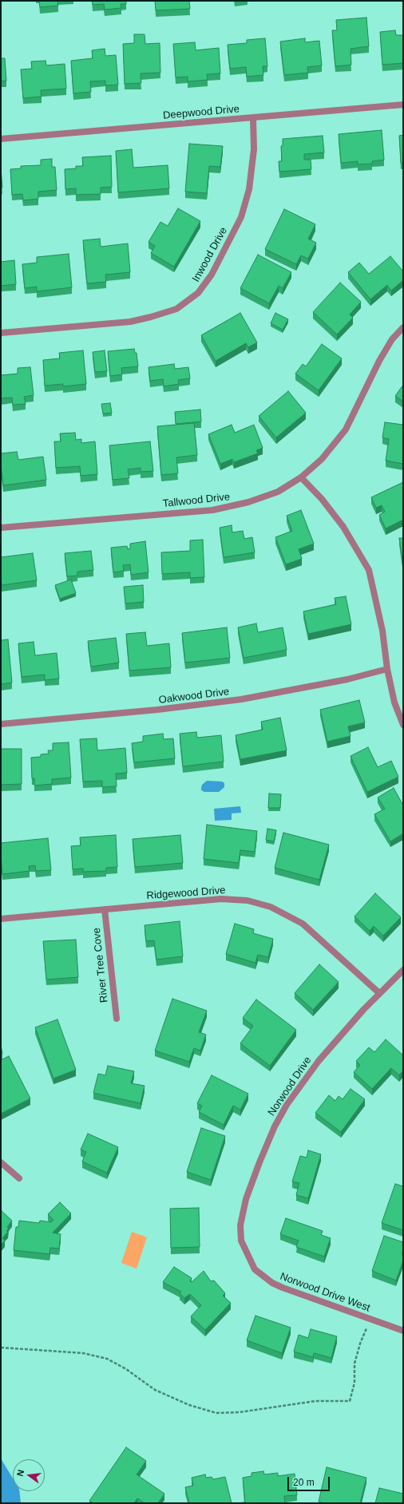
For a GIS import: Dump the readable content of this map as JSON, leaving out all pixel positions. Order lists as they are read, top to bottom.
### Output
{
  "streets": {
    "street": [
      "Deepwood Drive",
      "Inwood Drive",
      "Tallwood Drive",
      "Oakwood Drive",
      "Ridgewood Drive",
      "River Tree Cove",
      "Norwood Drive",
      "Norwood Drive West"
    ]
  },
  "crossings": [
    ["Deepwood Drive", "Inwood Drive"],
    ["Ridgewood Drive", "River Tree Cove"],
    ["Ridgewood Drive", "Norwood Drive"],
    ["Norwood Drive", "Norwood Drive West"]
  ],
  "scale_bar": "20 m",
  "north": "left"
}
